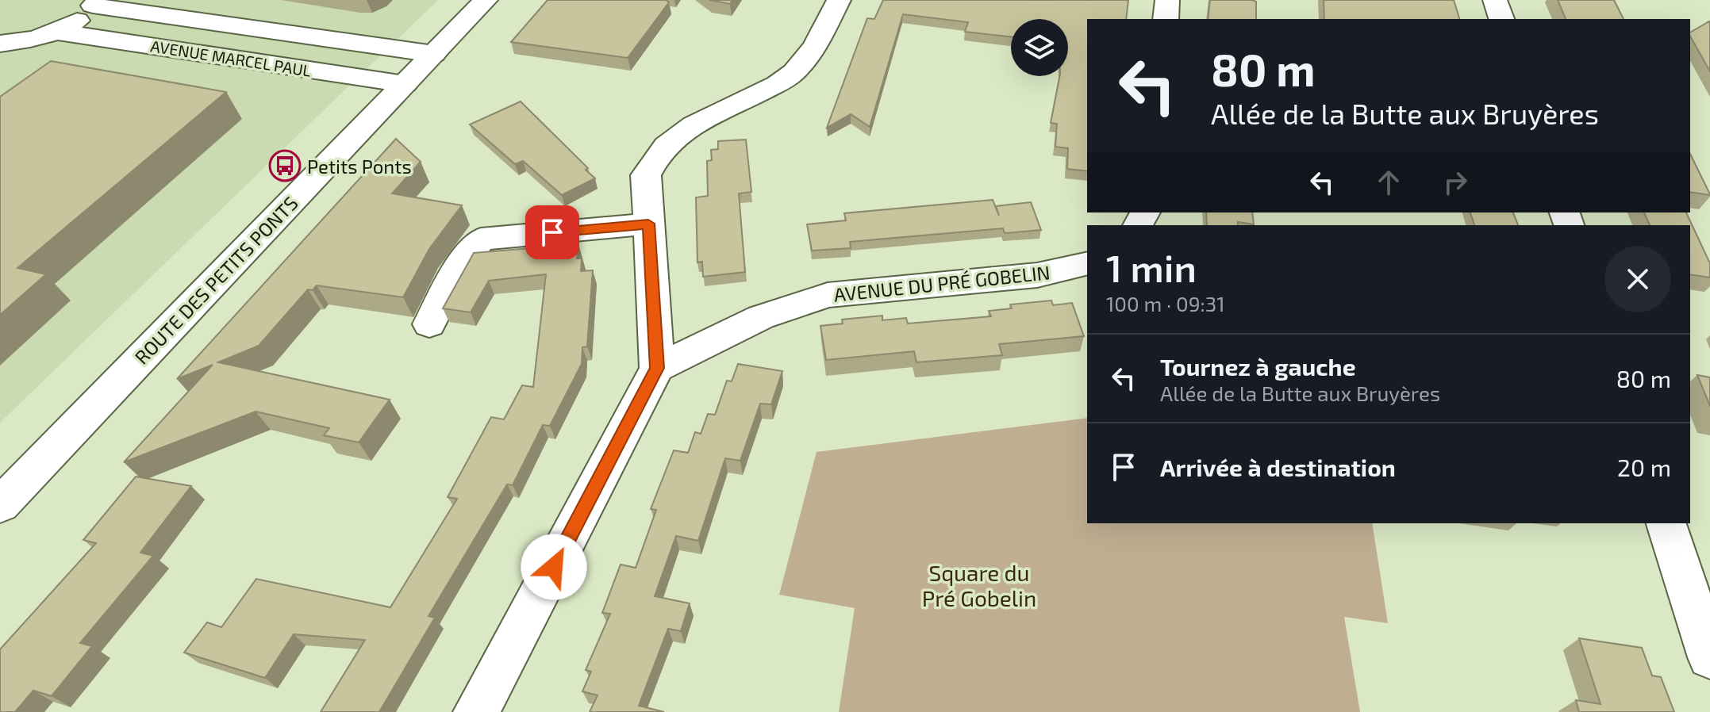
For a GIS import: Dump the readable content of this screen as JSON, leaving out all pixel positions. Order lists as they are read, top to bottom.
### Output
{
  "streets": {
    "street": ["AVENUE MARCEL PAUL", "ROUTE DES PETITS PONTS", "AVENUE DU PRÉ GOBELIN"]
  },
  "crossings": [
    ["AVENUE MARCEL PAUL", "ROUTE DES PETITS PONTS"]
  ],
  "parks": ["Square du Pré Gobelin"],
  "places": {
    "bus stop": ["Petits Ponts"]
  },
  "page": {
    "turn": ["80 m", "Allée de la Butte aux Bruyères"],
    "heading": ["1 min", "100 m · 09:31"],
    "list": [
      {
        "name": "Tournez à gauche",
        "note": "Allée de la Butte aux Bruyères",
        "value": "80 m"
      },
      {
        "name": "Arrivée à destination",
        "value": "20 m"
      }
    ]
  }
}
